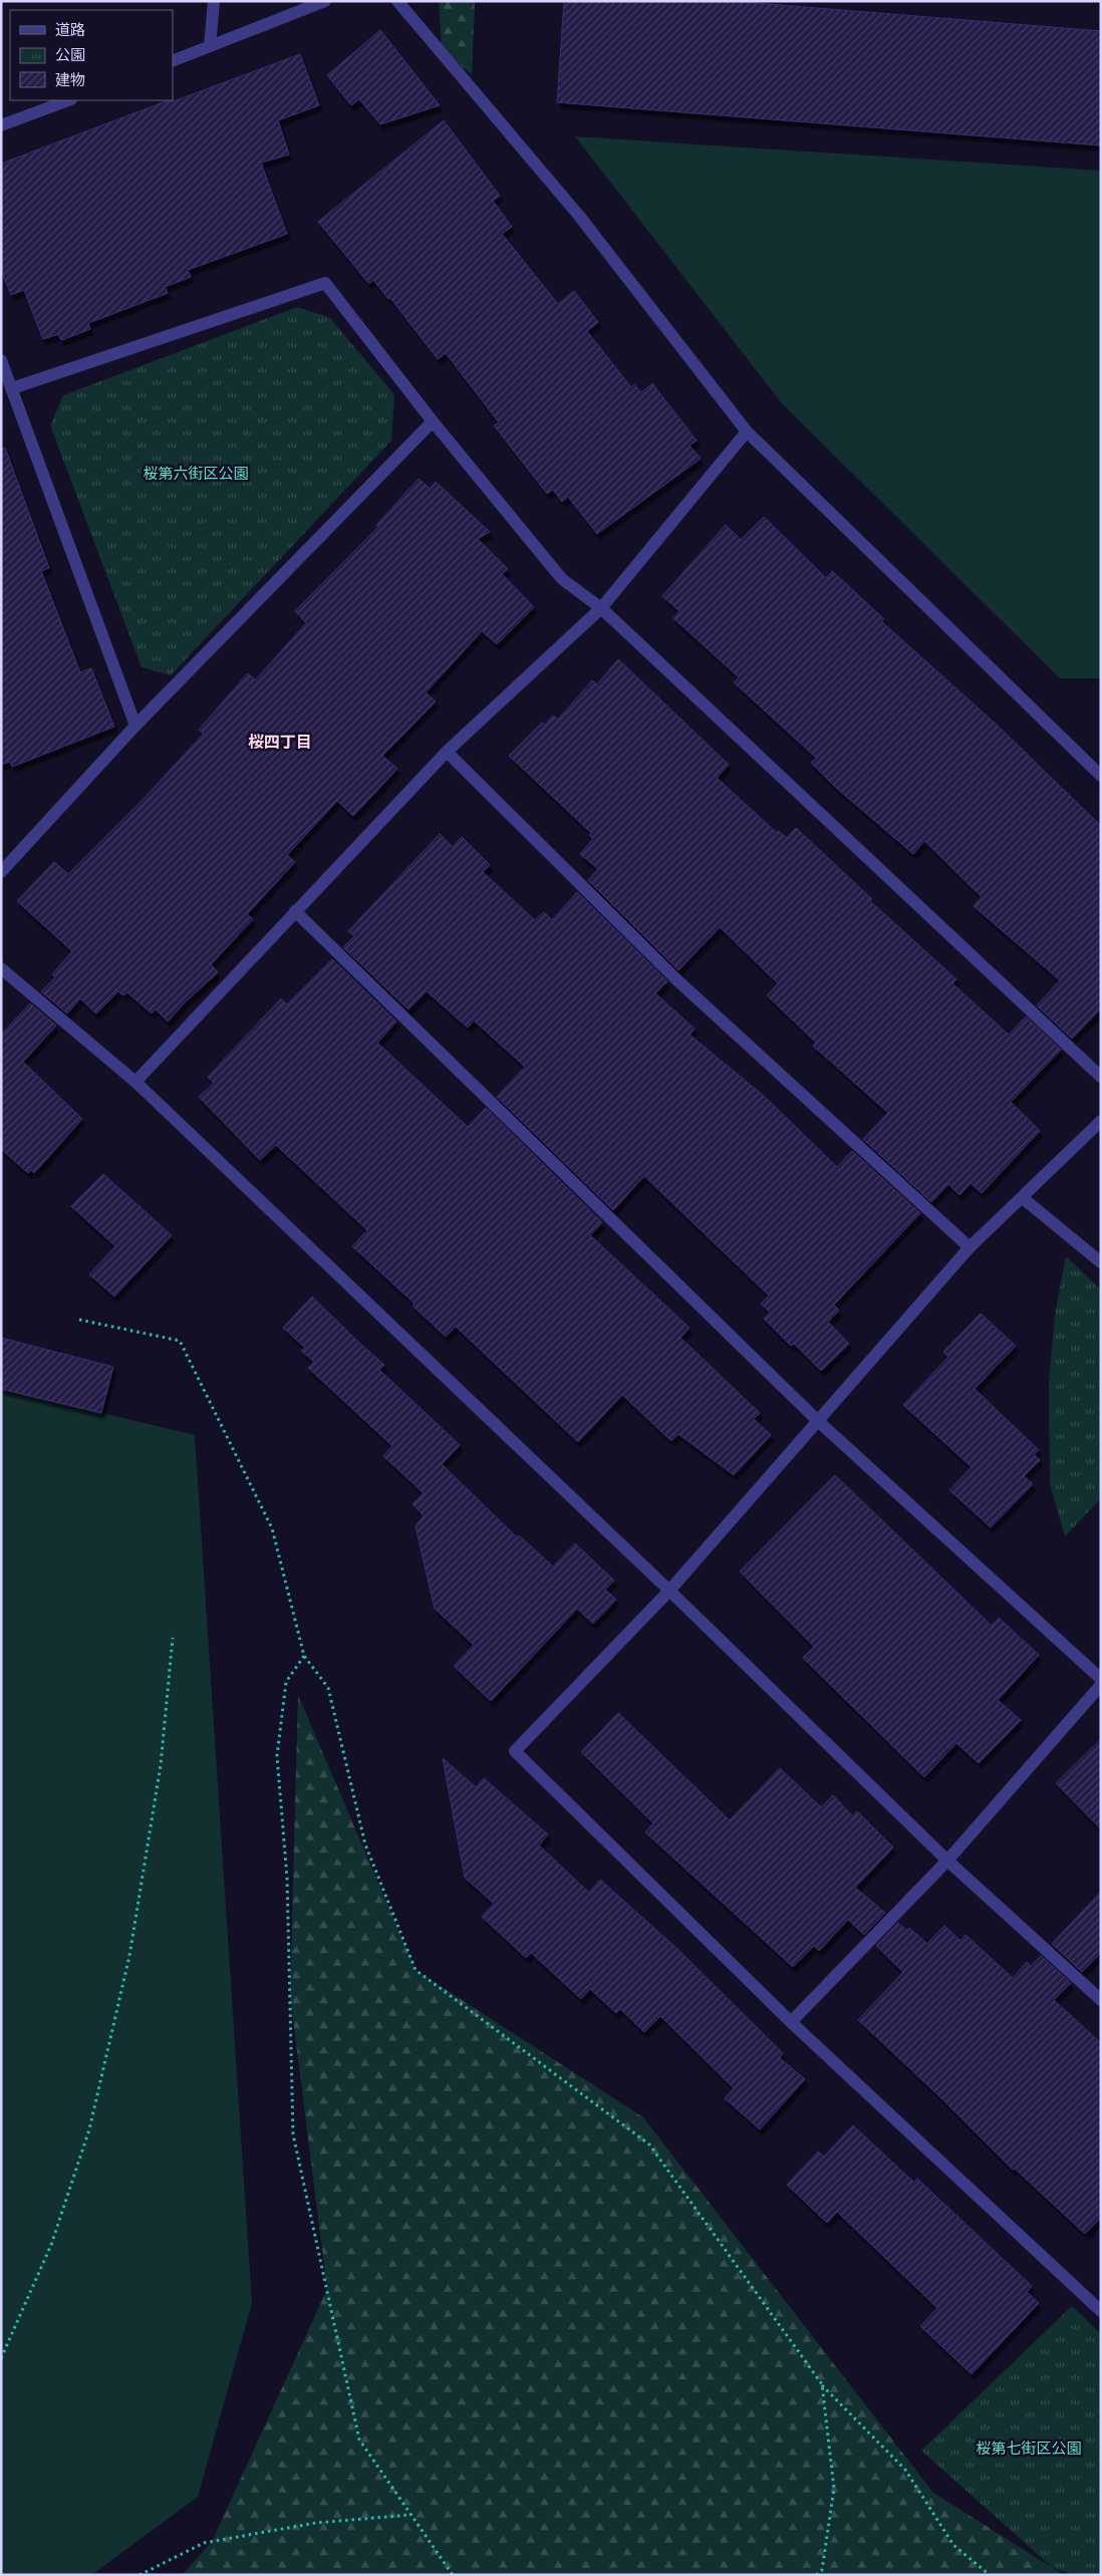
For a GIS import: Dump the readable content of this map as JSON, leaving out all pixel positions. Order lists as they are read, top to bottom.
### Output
{
  "districts": ["桜四丁目"],
  "parks": ["桜第六街区公園", "桜第七街区公園"],
  "legend": ["道路", "公園", "建物"]
}
